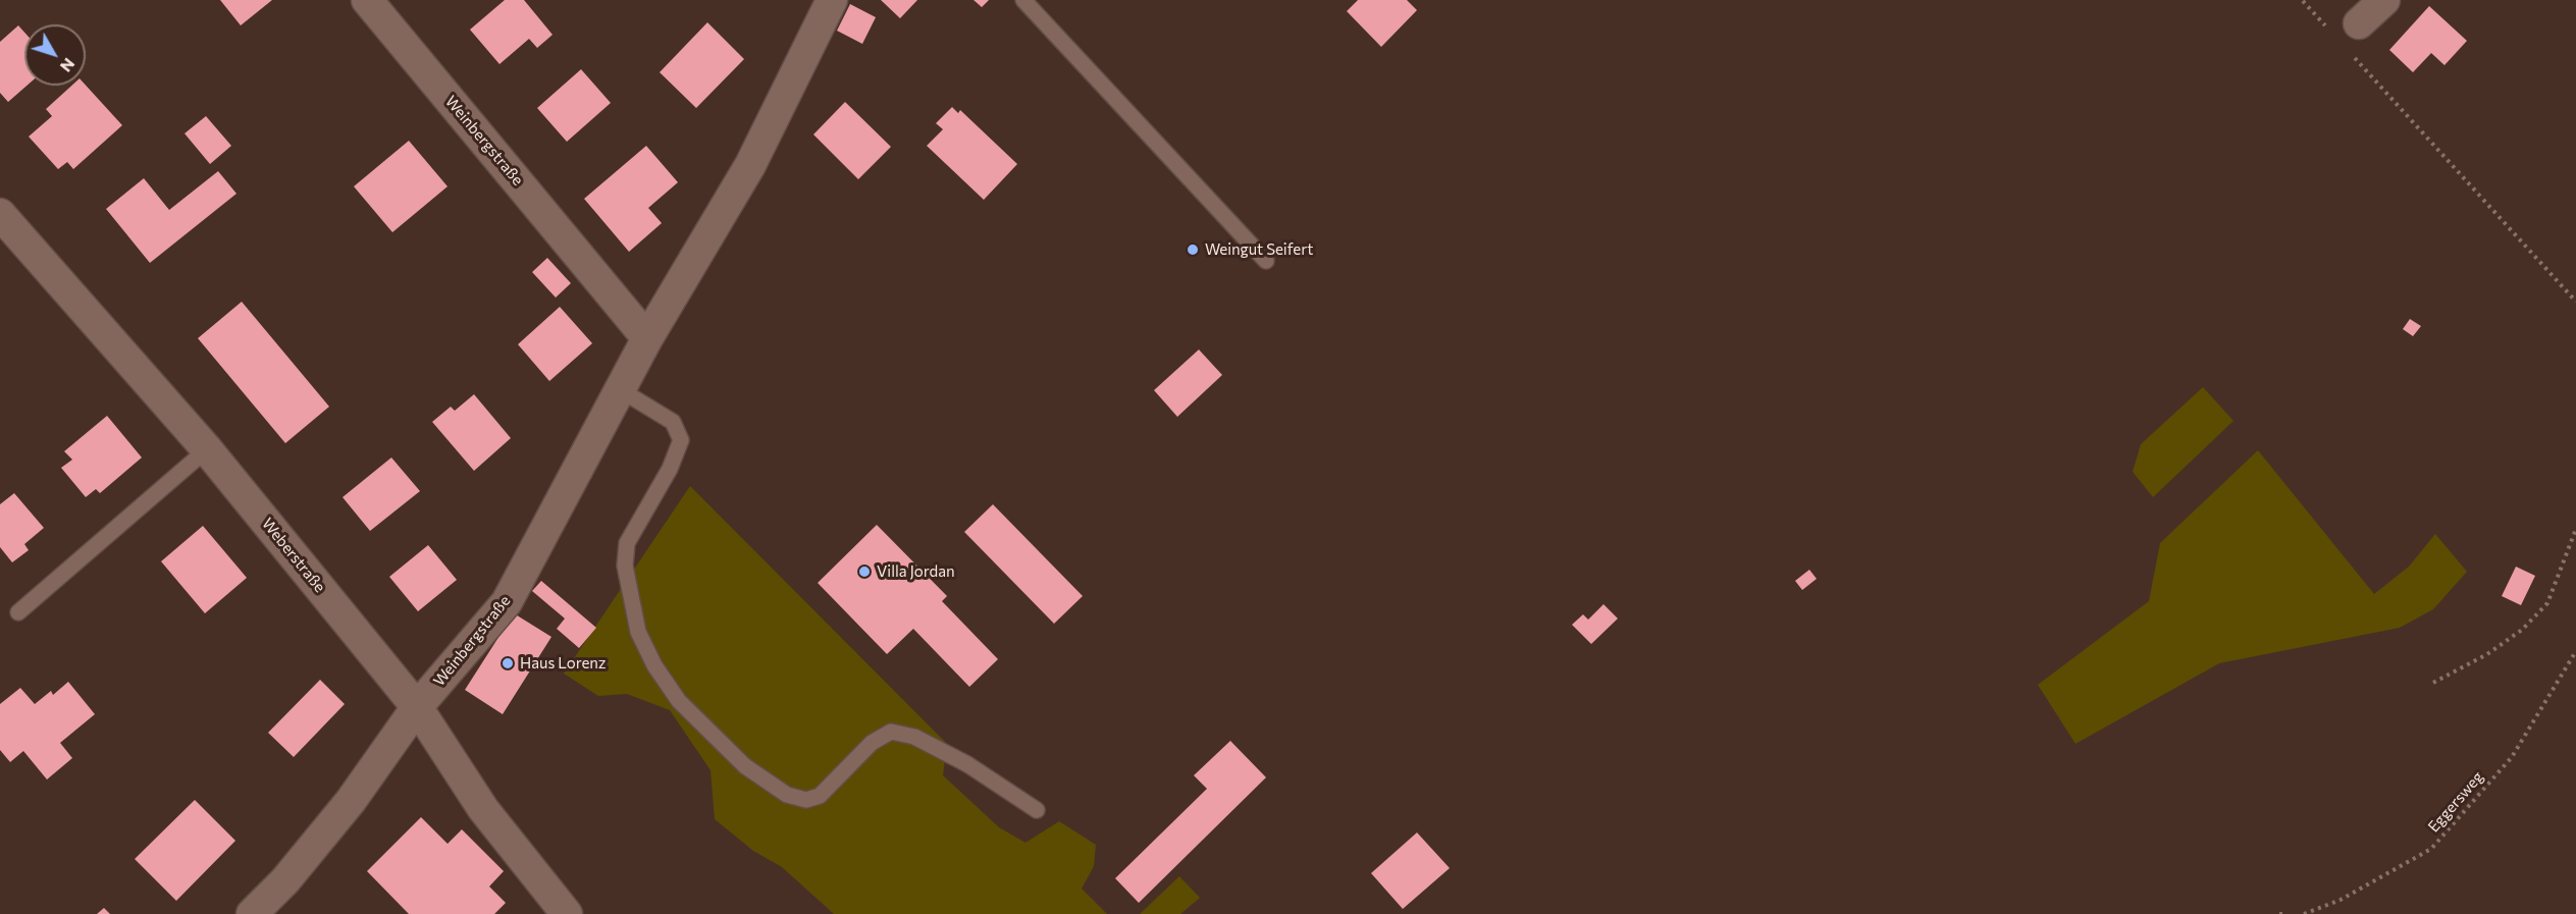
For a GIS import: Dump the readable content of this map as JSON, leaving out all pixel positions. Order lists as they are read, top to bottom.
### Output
{
  "streets": {
    "street": ["Weinbergstraße", "Weberstraße"],
    "path": ["Eggersweg"]
  },
  "crossings": [
    ["Weinbergstraße", "Weberstraße"]
  ],
  "places": ["Weingut Seifert", "Villa Jordan", "Haus Lorenz"],
  "north": "bottom right"
}
